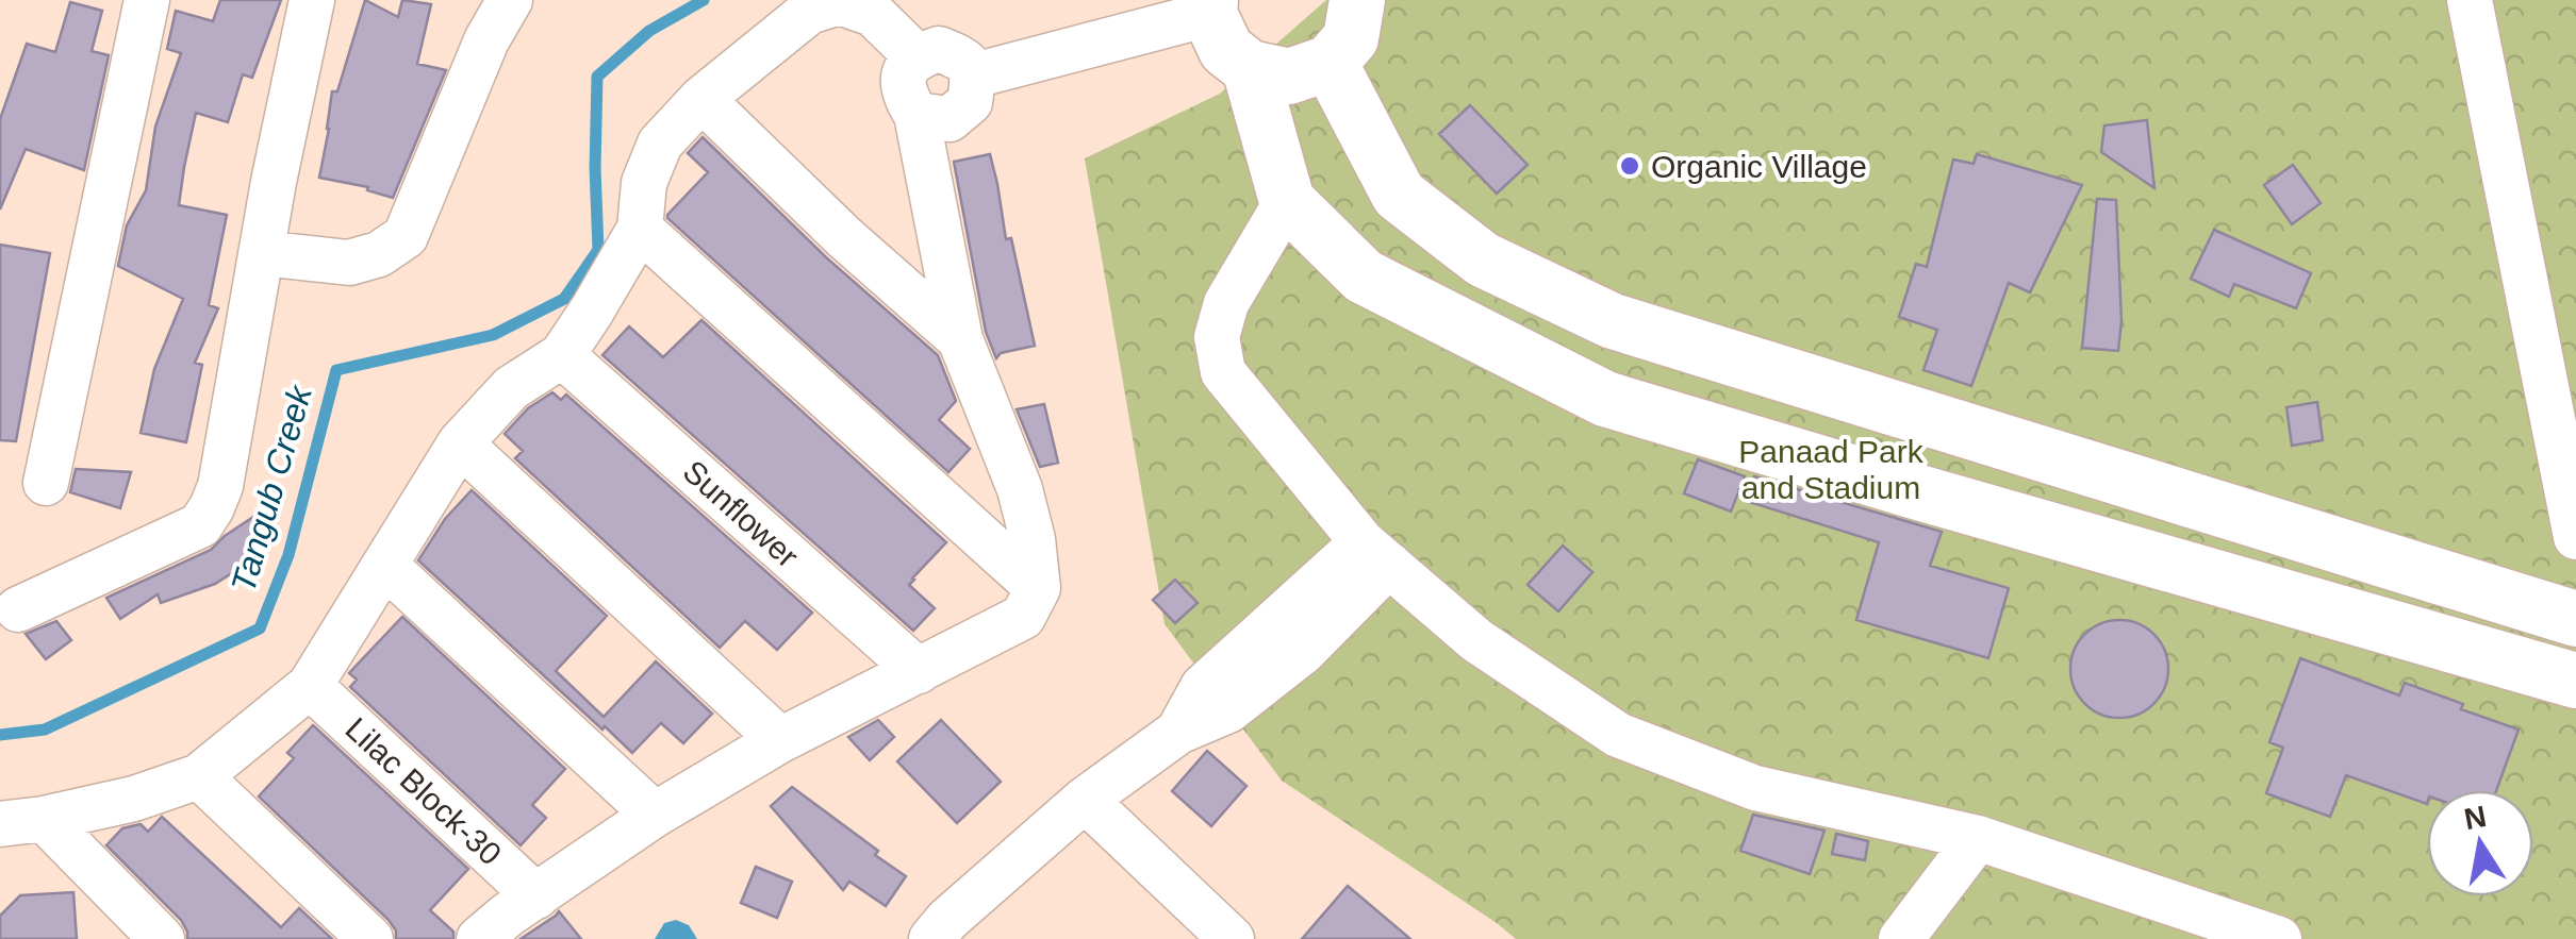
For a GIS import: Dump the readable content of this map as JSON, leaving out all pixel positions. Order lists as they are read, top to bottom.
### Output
{
  "streets": {
    "street": ["Sunflower", "Lilac Block-30"]
  },
  "water": ["Tangub Creek"],
  "parks": ["Panaad Park and Stadium"],
  "places": ["Organic Village"],
  "north": "top"
}
